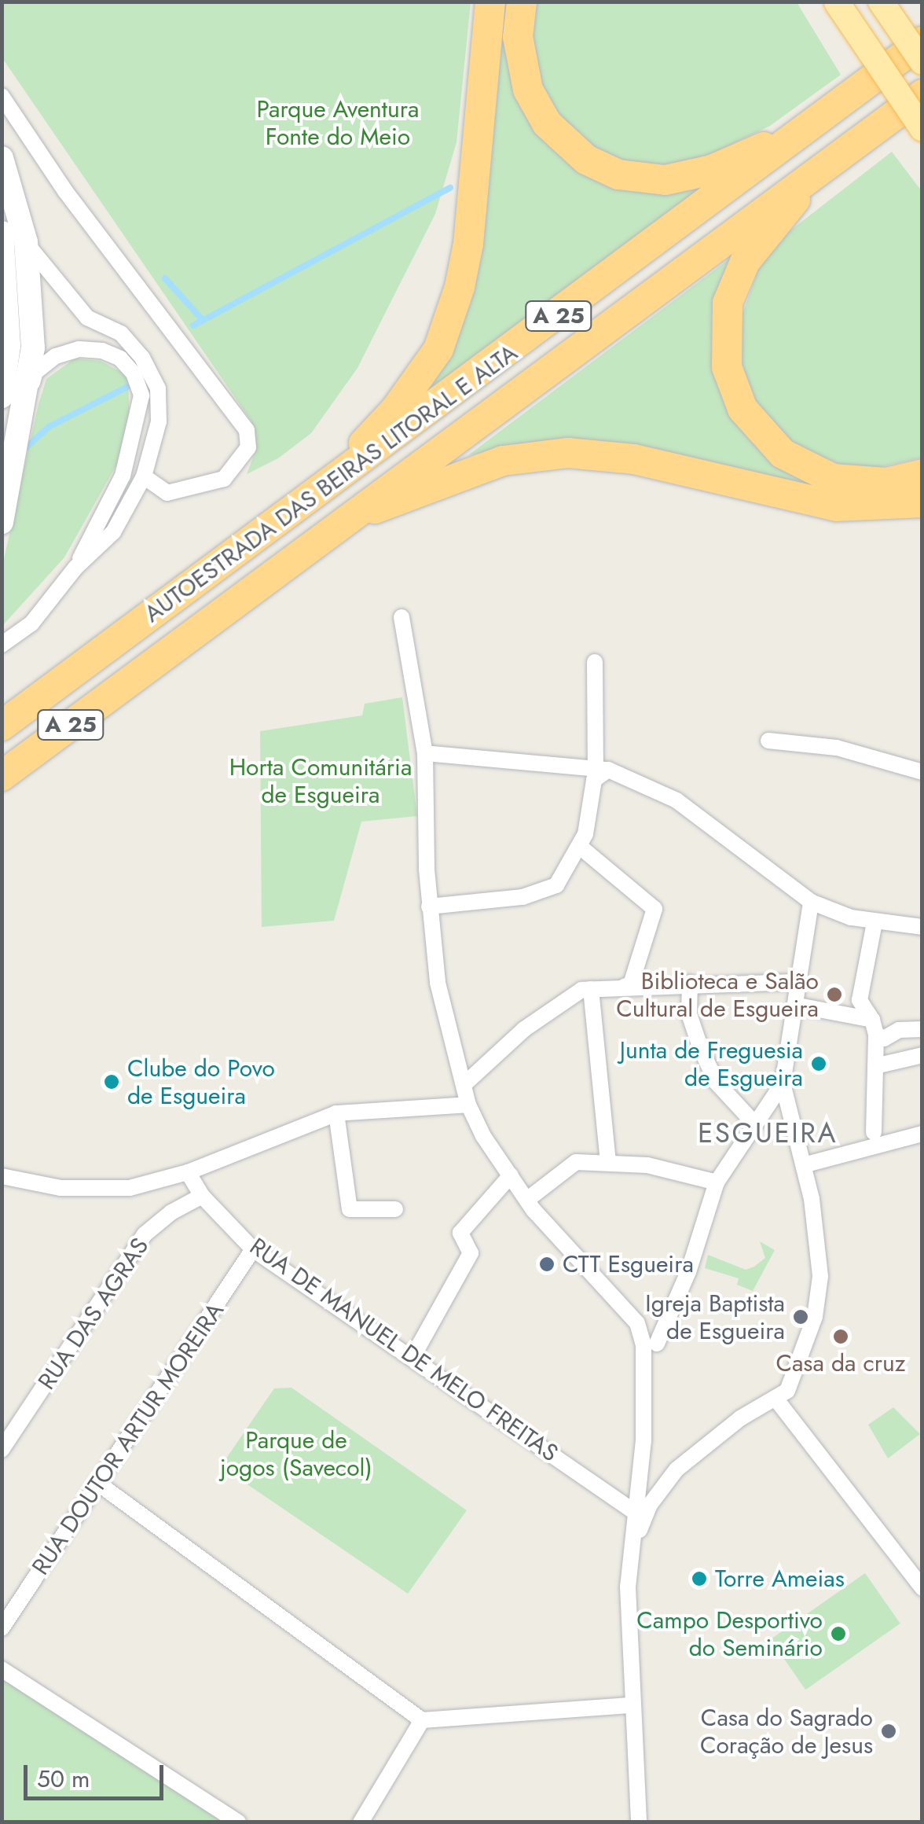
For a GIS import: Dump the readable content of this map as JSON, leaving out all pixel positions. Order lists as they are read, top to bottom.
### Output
{
  "streets": {
    "highway": ["A 25", "AUTOESTRADA DAS BEIRAS LITORAL E ALTA"],
    "street": ["RUA DAS AGRAS", "RUA DE MANUEL DE MELO FREITAS", "RUA DOUTOR ARTUR MOREIRA"]
  },
  "crossings": [
    ["RUA DAS AGRAS", "RUA DE MANUEL DE MELO FREITAS"],
    ["RUA DE MANUEL DE MELO FREITAS", "RUA DOUTOR ARTUR MOREIRA"]
  ],
  "districts": ["ESGUEIRA"],
  "parks": ["Parque Aventura Fonte do Meio", "Horta Comunitária de Esgueira", "Parque de jogos (Savecol)"],
  "places": [
    "Biblioteca e Salão Cultural de Esgueira",
    "Junta de Freguesia de Esgueira",
    "Clube do Povo de Esgueira",
    "CTT Esgueira",
    "Igreja Baptista de Esgueira",
    "Casa da cruz",
    "Torre Ameias",
    "Campo Desportivo do Seminário",
    "Casa do Sagrado Coração de Jesus"
  ],
  "scale_bar": "50 m"
}
